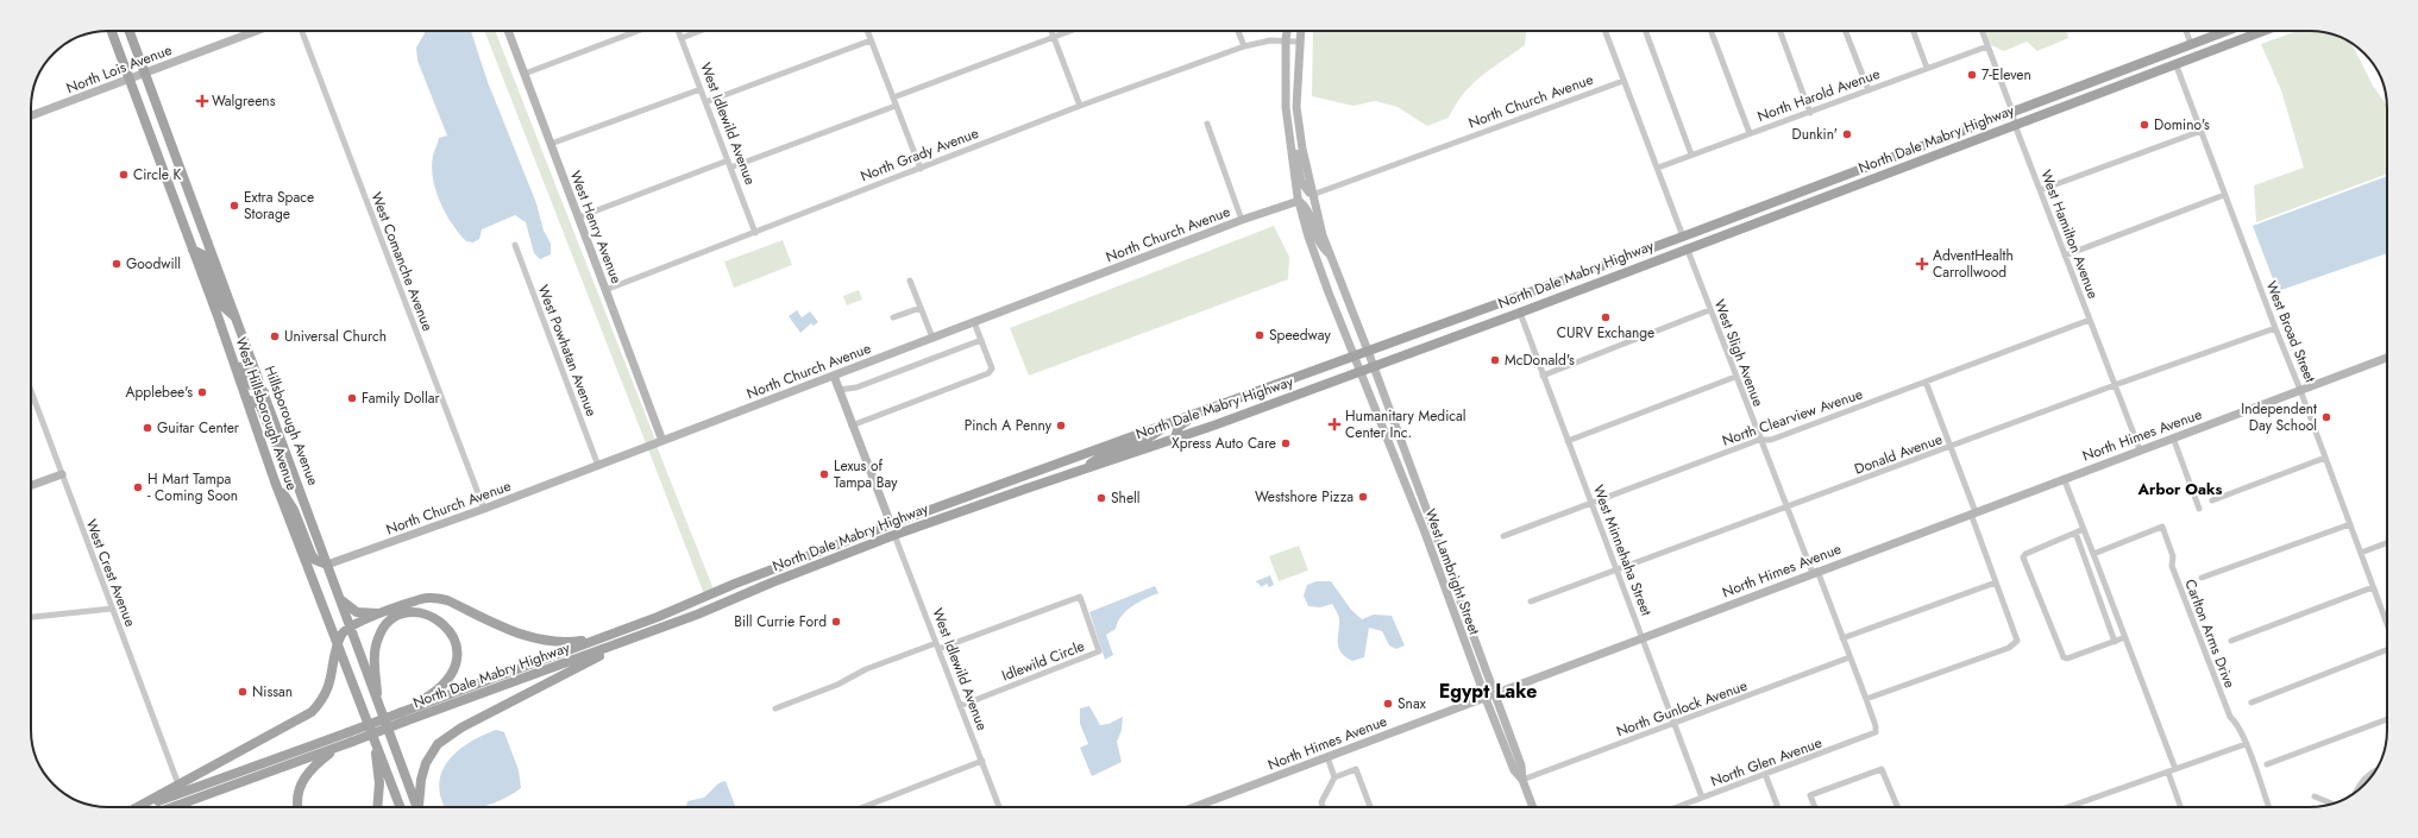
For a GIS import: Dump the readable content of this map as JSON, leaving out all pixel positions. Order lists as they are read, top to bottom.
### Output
{
  "streets": {
    "main road": ["North Dale Mabry Highway", "West Hillsborough Avenue", "Hillsborough Avenue"],
    "street": [
      "North Lois Avenue",
      "North Harold Avenue",
      "North Church Avenue",
      "West Idlewild Avenue",
      "North Grady Avenue",
      "West Henry Avenue",
      "West Hamilton Avenue",
      "West Comanche Avenue",
      "West Broad Street",
      "West Powhatan Avenue",
      "West Sligh Avenue",
      "North Clearview Avenue",
      "North Himes Avenue",
      "Donald Avenue",
      "West Minnehaha Street",
      "West Lambright Street",
      "West Crest Avenue",
      "Carlton Arms Drive",
      "Idlewild Circle",
      "North Gunlock Avenue",
      "North Glen Avenue"
    ]
  },
  "crossings": [
    ["North Lois Avenue", "West Hillsborough Avenue"],
    ["North Lois Avenue", "Hillsborough Avenue"],
    ["North Harold Avenue", "West Hamilton Avenue"],
    ["North Church Avenue", "West Henry Avenue"],
    ["North Church Avenue", "West Comanche Avenue"],
    ["North Church Avenue", "West Powhatan Avenue"],
    ["North Church Avenue", "Hillsborough Avenue"],
    ["North Church Avenue", "West Lambright Street"],
    ["West Idlewild Avenue", "North Dale Mabry Highway"],
    ["West Idlewild Avenue", "North Grady Avenue"],
    ["West Idlewild Avenue", "Idlewild Circle"],
    ["North Dale Mabry Highway", "West Hamilton Avenue"],
    ["North Dale Mabry Highway", "West Broad Street"],
    ["North Dale Mabry Highway", "West Sligh Avenue"],
    ["North Dale Mabry Highway", "West Minnehaha Street"],
    ["North Dale Mabry Highway", "West Lambright Street"],
    ["North Grady Avenue", "West Henry Avenue"],
    ["West Hamilton Avenue", "North Clearview Avenue"],
    ["West Hamilton Avenue", "North Himes Avenue"],
    ["West Hamilton Avenue", "Donald Avenue"],
    ["West Broad Street", "North Himes Avenue"],
    ["West Broad Street", "Donald Avenue"],
    ["West Sligh Avenue", "North Clearview Avenue"],
    ["West Sligh Avenue", "North Himes Avenue"],
    ["West Sligh Avenue", "Donald Avenue"],
    ["West Sligh Avenue", "North Gunlock Avenue"],
    ["West Sligh Avenue", "North Glen Avenue"],
    ["North Clearview Avenue", "West Minnehaha Street"],
    ["North Himes Avenue", "West Minnehaha Street"],
    ["North Himes Avenue", "West Lambright Street"],
    ["Donald Avenue", "West Minnehaha Street"],
    ["West Minnehaha Street", "North Gunlock Avenue"],
    ["West Minnehaha Street", "North Glen Avenue"],
    ["West Lambright Street", "North Gunlock Avenue"]
  ],
  "districts": ["Arbor Oaks", "Egypt Lake"],
  "places": {
    "other": [
      "7-Eleven",
      "Domino's",
      "Dunkin'",
      "Circle K",
      "Extra Space Storage",
      "Goodwill",
      "CURV Exchange",
      "Speedway",
      "Universal Church",
      "McDonald's",
      "Applebee's",
      "Family Dollar",
      "Independent Day School",
      "Pinch A Penny",
      "Guitar Center",
      "Xpress Auto Care",
      "Lexus of Tampa Bay",
      "H Mart Tampa - Coming Soon",
      "Westshore Pizza",
      "Shell",
      "Bill Currie Ford",
      "Nissan",
      "Snax"
    ],
    "health": ["Walgreens", "AdventHealth Carrollwood", "Humanitary Medical Center Inc."]
  }
}
